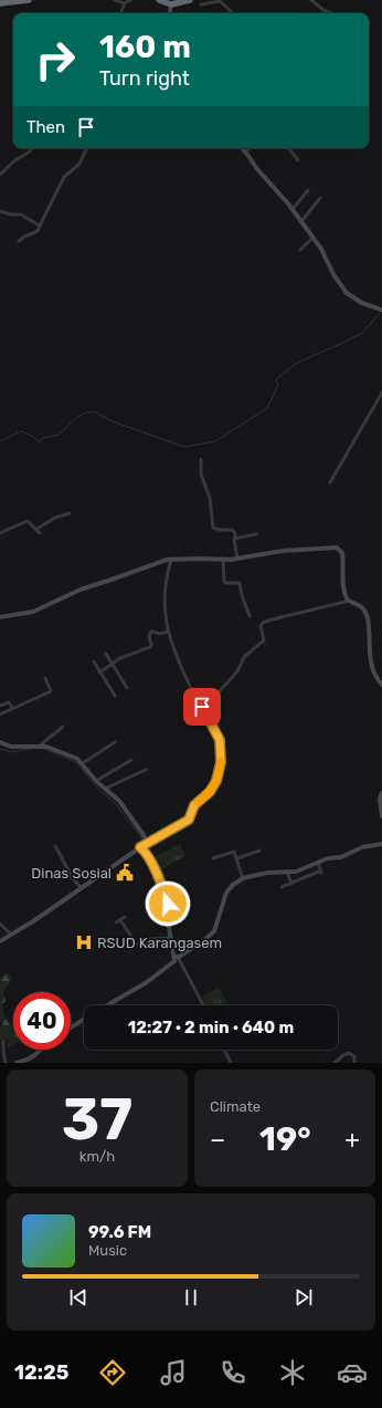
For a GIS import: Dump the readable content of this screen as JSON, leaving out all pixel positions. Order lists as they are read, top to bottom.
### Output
{
  "places": {
    "public building": ["Dinas Sosial"],
    "hospital": ["RSUD Karangasem"]
  },
  "page": {
    "turn": ["160 m", "Turn right"],
    "then": "Then",
    "limit": "40",
    "trip": "12:27 · 2 min · 640 m",
    "tile": [
      ["37", "km/h"],
      "Climate"
    ],
    "heat": ["−", "19°", "+"],
    "song": ["99.6 FM", "Music"],
    "tabs": "12:25"
  }
}
